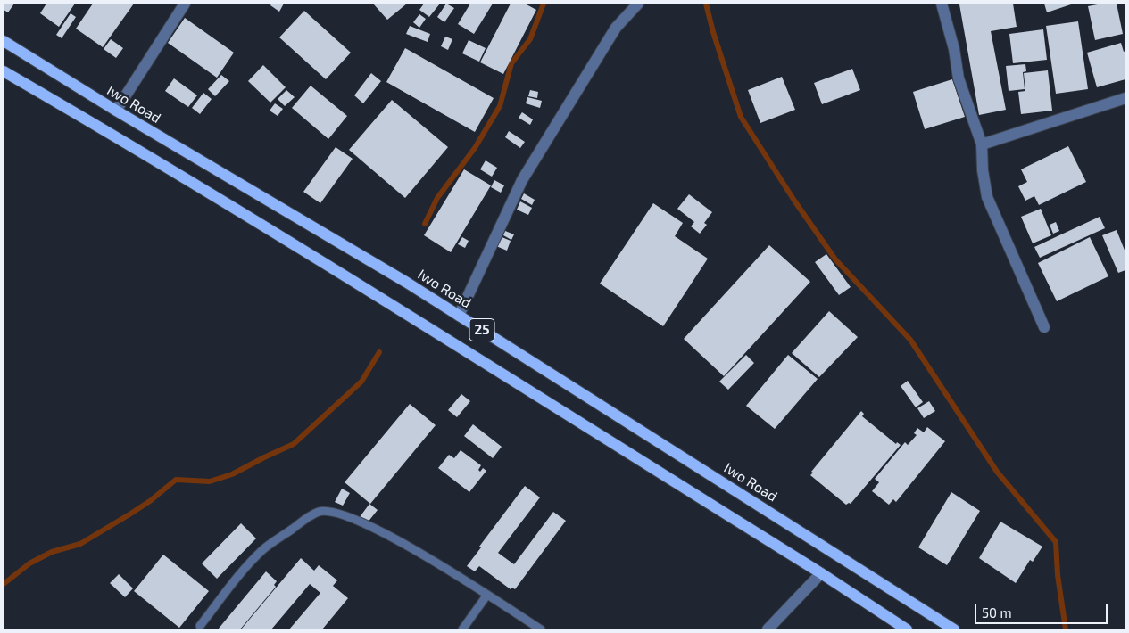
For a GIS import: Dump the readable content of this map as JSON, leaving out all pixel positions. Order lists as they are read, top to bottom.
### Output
{
  "streets": {
    "main road": ["Iwo Road", "25"]
  },
  "scale_bar": "50 m"
}
